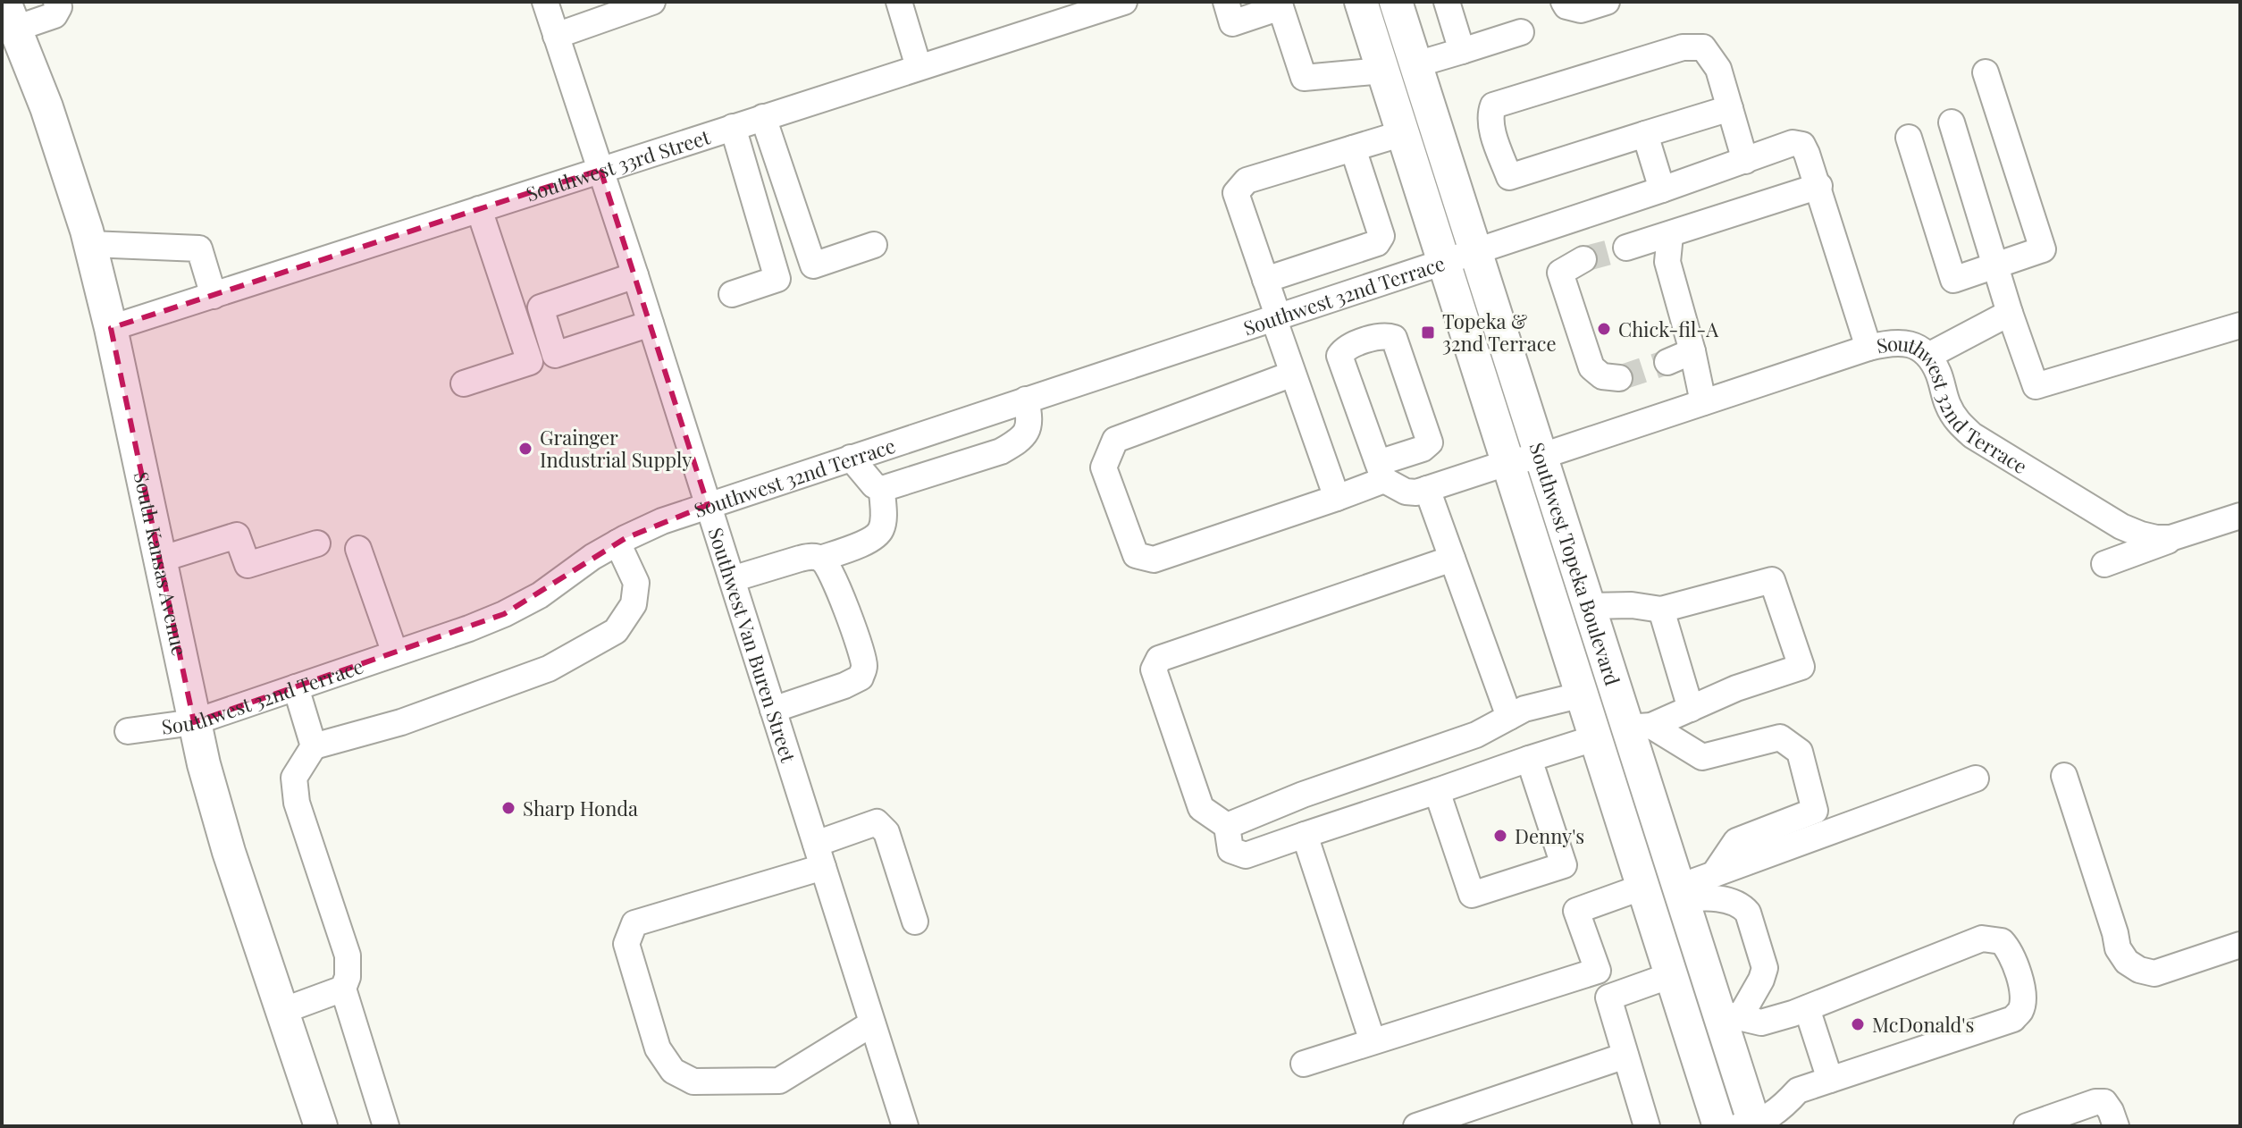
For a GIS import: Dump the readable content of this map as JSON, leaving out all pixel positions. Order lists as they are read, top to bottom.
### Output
{
  "streets": {
    "main road": ["South Kansas Avenue", "Southwest Topeka Boulevard"],
    "street": ["Southwest 33rd Street", "Southwest 32nd Terrace", "Southwest Van Buren Street"]
  },
  "crossings": [
    ["Southwest 33rd Street", "South Kansas Avenue"],
    ["Southwest 33rd Street", "Southwest Van Buren Street"],
    ["Southwest 32nd Terrace", "South Kansas Avenue"],
    ["Southwest 32nd Terrace", "Southwest Topeka Boulevard"],
    ["Southwest 32nd Terrace", "Southwest Van Buren Street"]
  ],
  "places": {
    "other": [
      "Chick-fil-A",
      "Grainger Industrial Supply",
      "Sharp Honda",
      "Denny's",
      "McDonald's"
    ],
    "transit": ["Topeka & 32nd Terrace"]
  }
}
